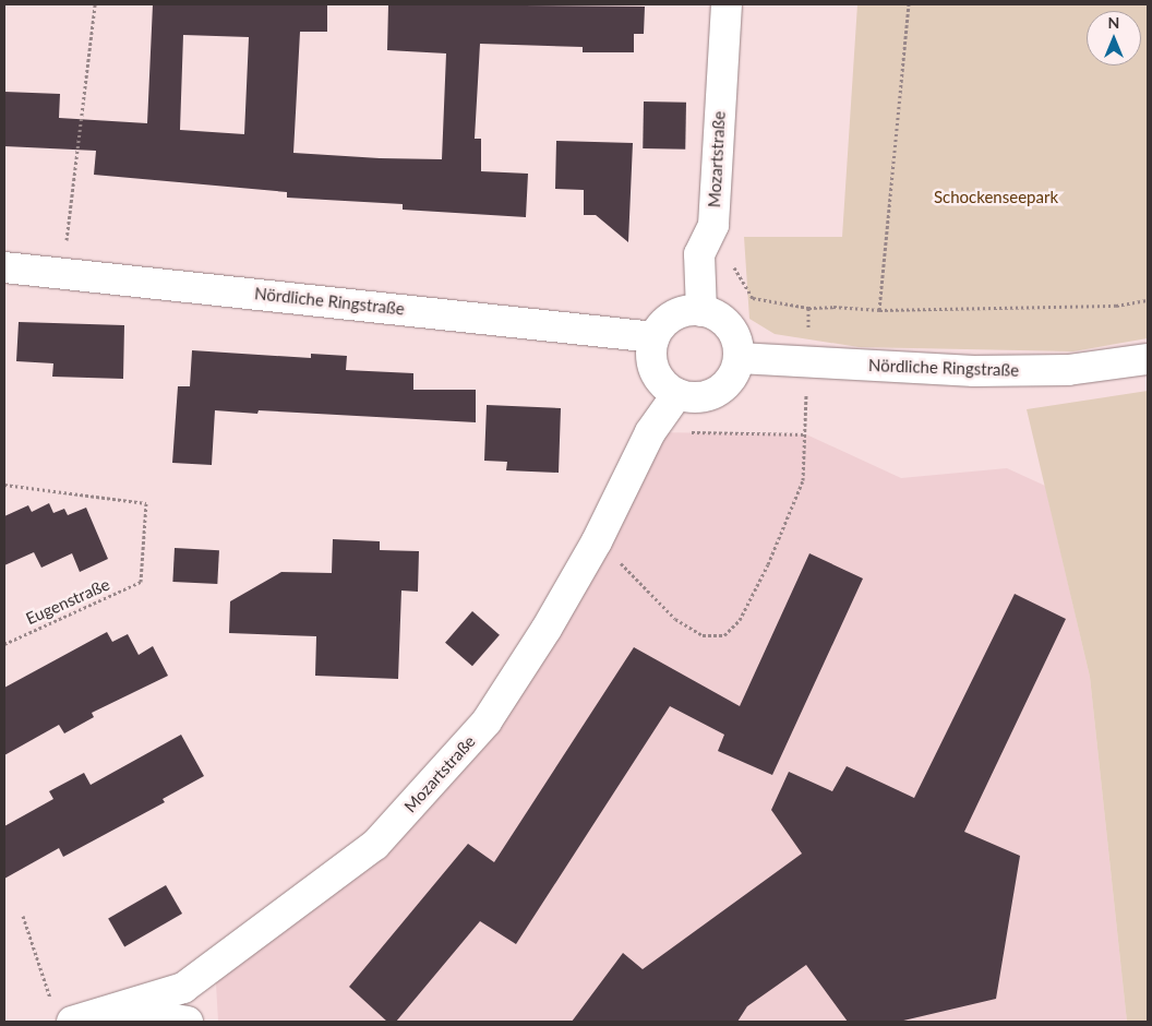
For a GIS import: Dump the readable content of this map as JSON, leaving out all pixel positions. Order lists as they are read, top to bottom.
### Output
{
  "streets": {
    "street": ["Mozartstraße", "Nördliche Ringstraße"],
    "path": ["Eugenstraße"]
  },
  "crossings": [
    ["Mozartstraße", "Nördliche Ringstraße"]
  ],
  "parks": ["Schockenseepark"],
  "north": "top"
}
